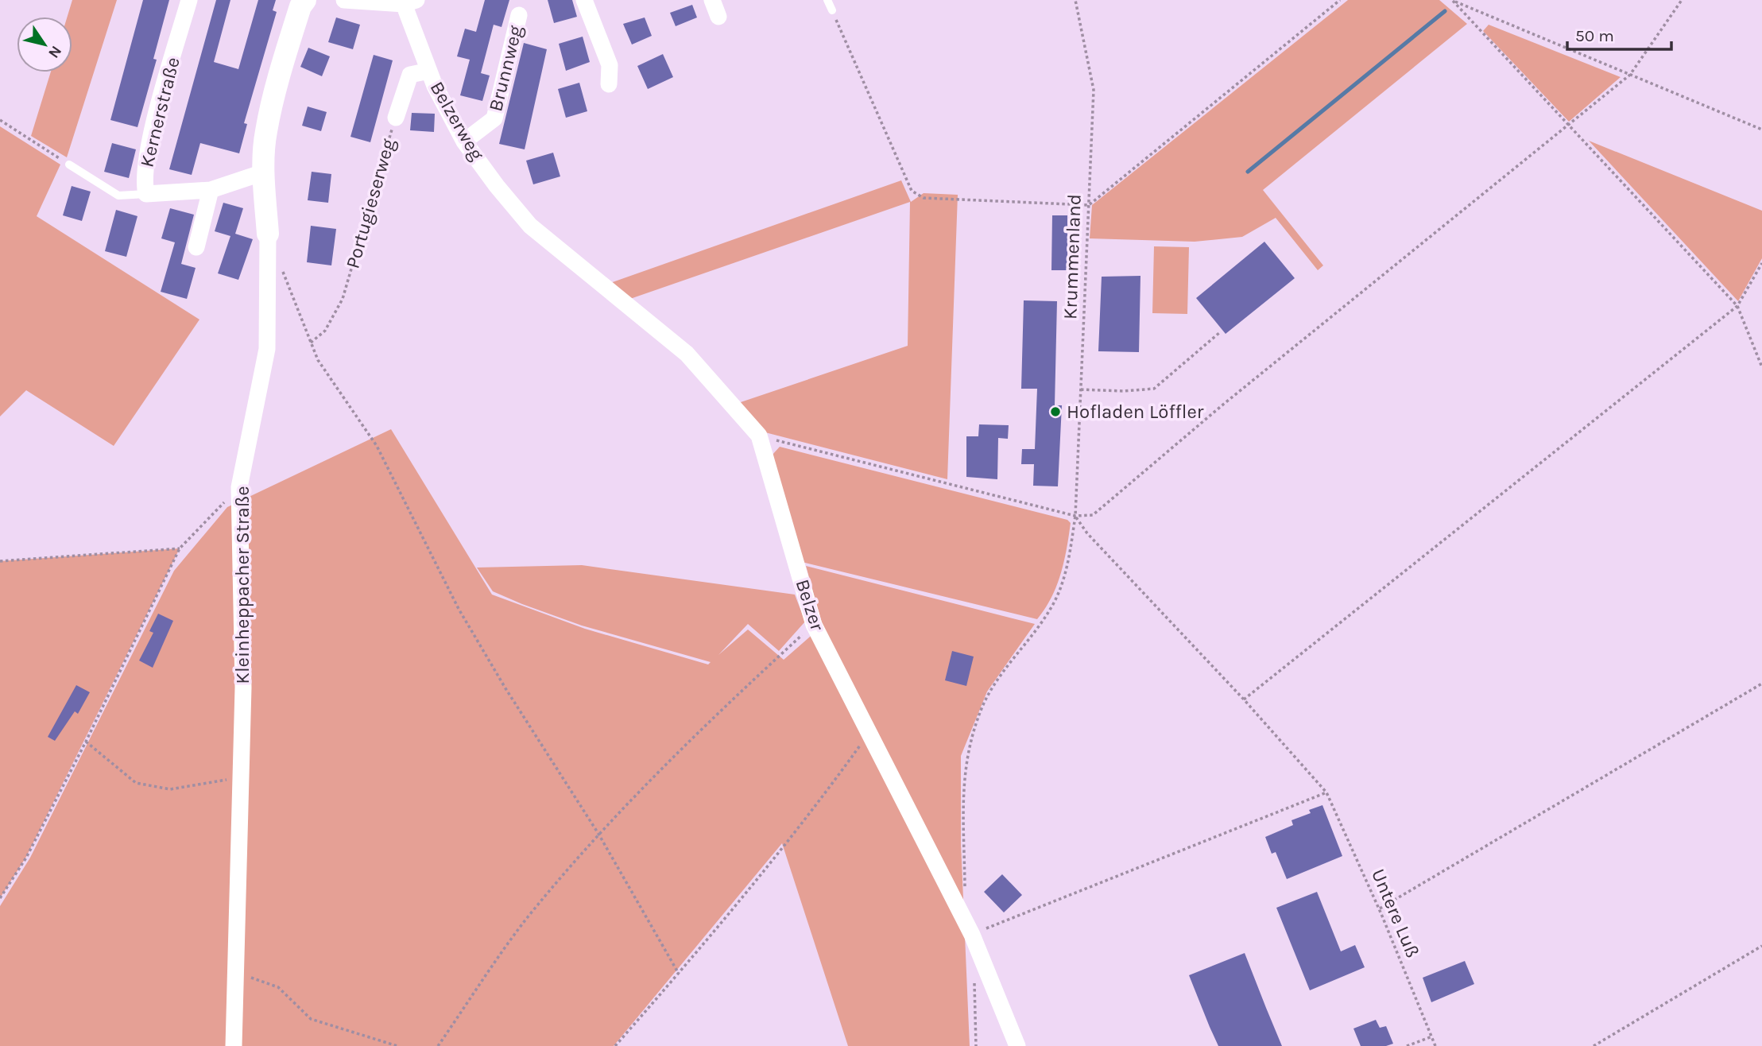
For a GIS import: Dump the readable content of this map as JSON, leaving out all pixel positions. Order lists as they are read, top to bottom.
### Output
{
  "streets": {
    "street": [
      "Brunnweg",
      "Kernerstraße",
      "Belzerweg",
      "Portugieserweg",
      "Kleinheppacher Straße",
      "Belzer"
    ],
    "path": ["Krummenland", "Untere Luß"]
  },
  "crossings": [
    ["Brunnweg", "Belzerweg"],
    ["Kernerstraße", "Kleinheppacher Straße"],
    ["Belzerweg", "Portugieserweg"],
    ["Belzerweg", "Belzer"],
    ["Krummenland", "Untere Luß"]
  ],
  "places": ["Hofladen Löffler"],
  "scale_bar": "50 m",
  "north": "bottom right"
}
